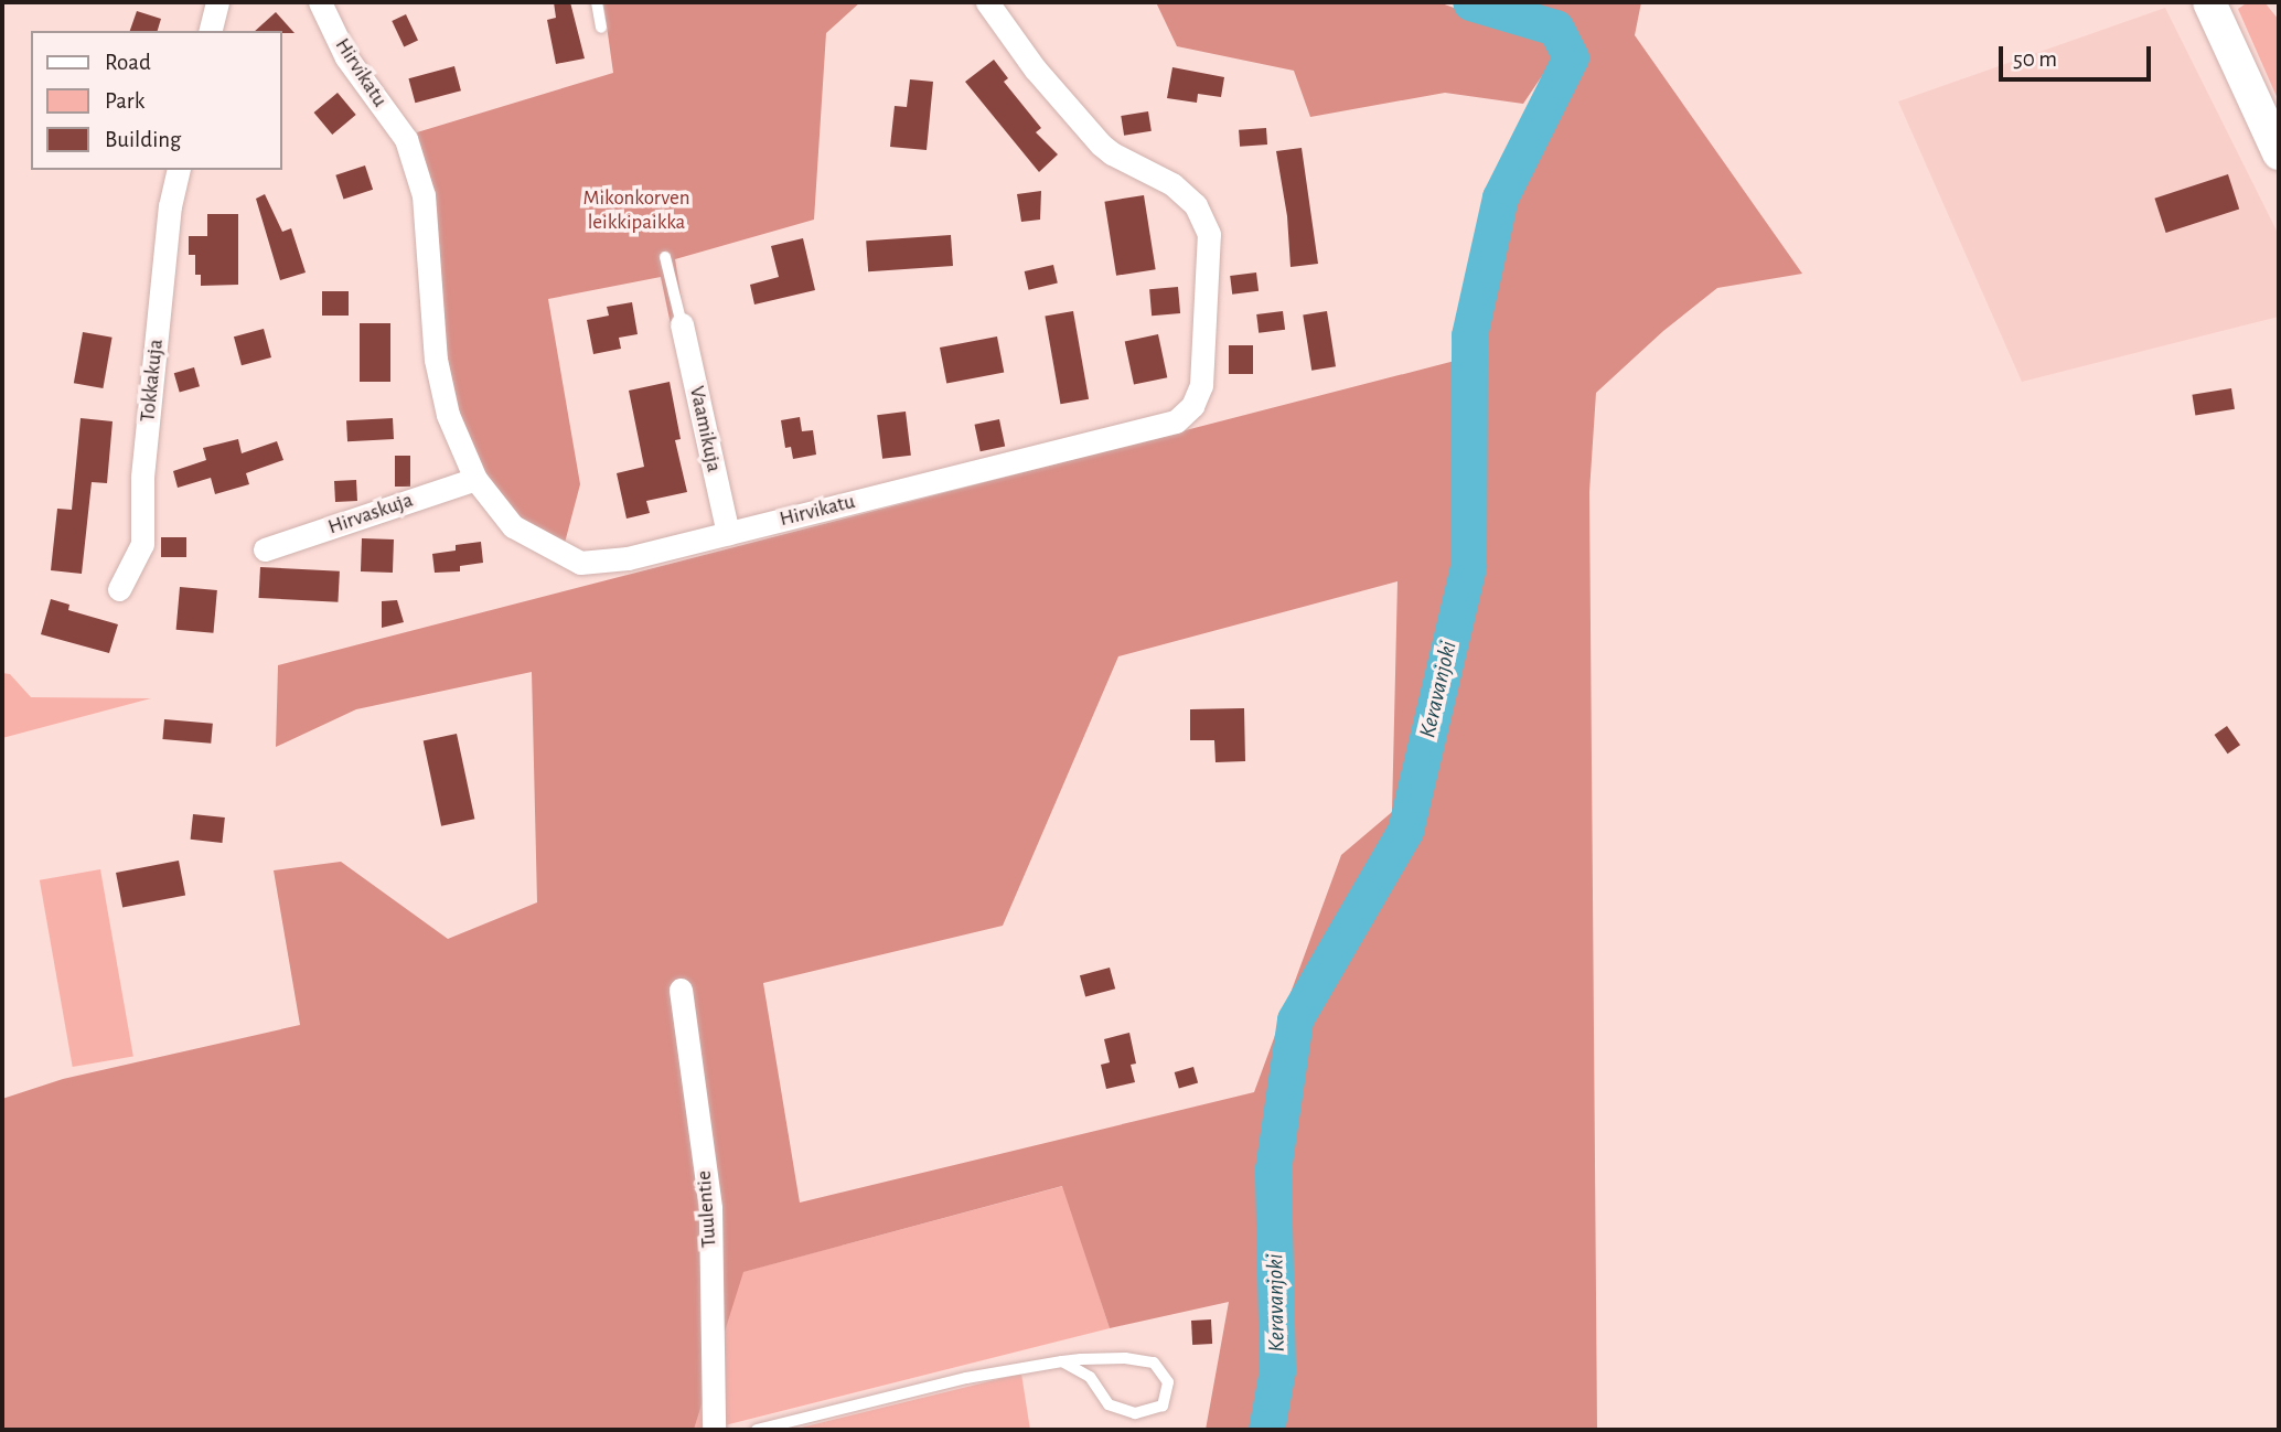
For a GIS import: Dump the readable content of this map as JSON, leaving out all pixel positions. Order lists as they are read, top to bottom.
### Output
{
  "streets": {
    "street": [
      "Hirvikatu",
      "Tokkakuja",
      "Vaamikuja",
      "Hirvaskuja",
      "Tuulentie"
    ]
  },
  "crossings": [
    ["Hirvikatu", "Vaamikuja"],
    ["Hirvikatu", "Hirvaskuja"]
  ],
  "water": ["Keravanjoki"],
  "parks": ["Mikonkorven leikkipaikka"],
  "legend": ["Road", "Park", "Building"],
  "scale_bar": "50 m"
}
